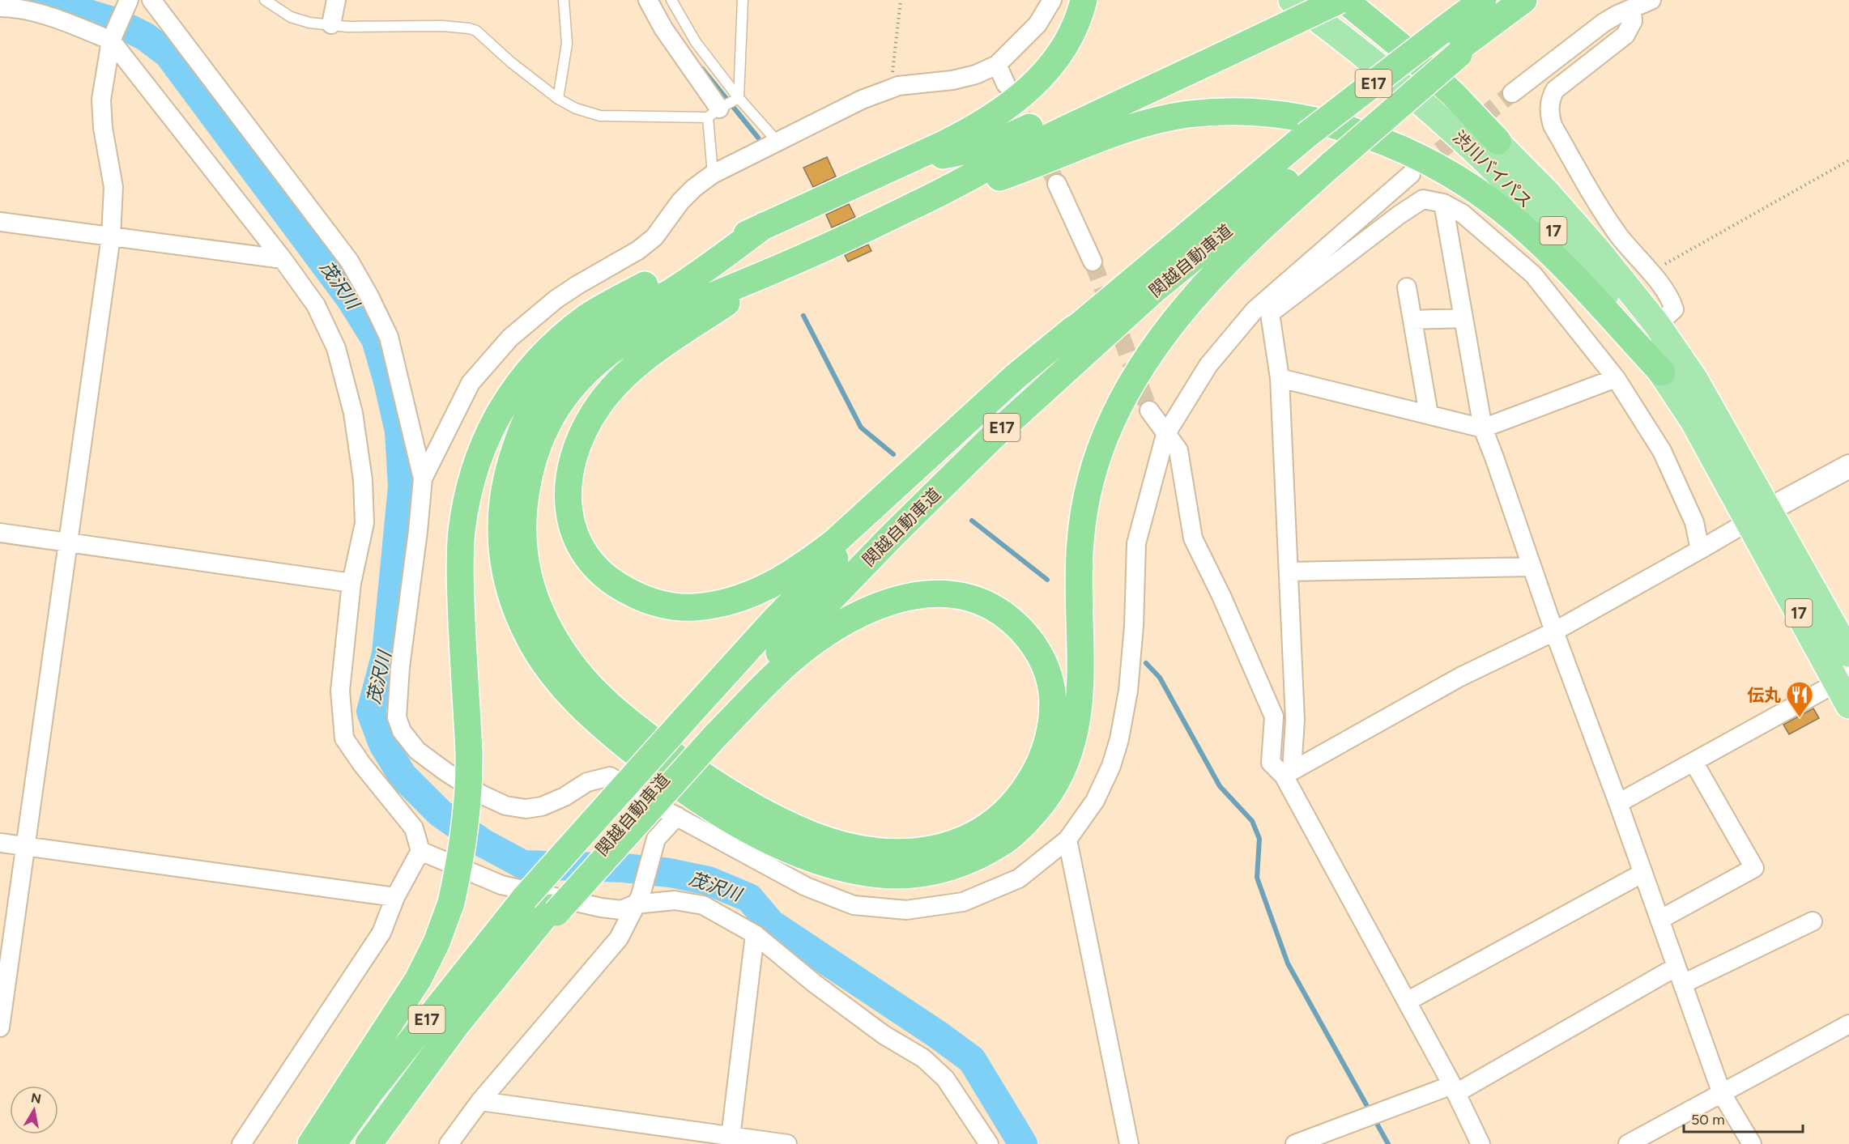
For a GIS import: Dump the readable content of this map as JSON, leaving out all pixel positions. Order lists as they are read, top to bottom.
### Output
{
  "streets": {
    "highway": [
      "E17",
      "渋川バイパス",
      "17",
      "関越自動車道"
    ]
  },
  "crossings": [
    ["渋川バイパス", "17"]
  ],
  "water": ["茂沢川"],
  "places": {
    "restaurant": ["伝丸"]
  },
  "scale_bar": "50 m",
  "north": "top"
}
